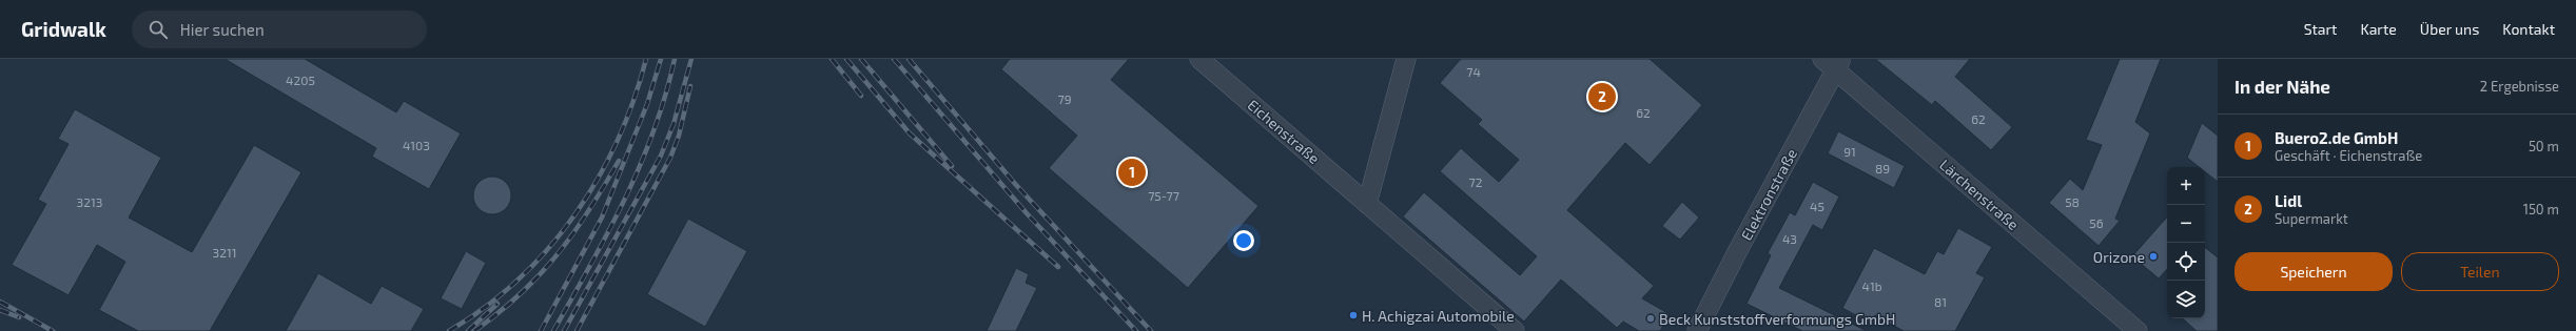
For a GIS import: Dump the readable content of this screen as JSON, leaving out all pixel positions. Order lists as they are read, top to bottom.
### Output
{
  "streets": {
    "street": ["Eichenstraße", "Elektronstraße", "Lärchenstraße"]
  },
  "crossings": [
    ["Elektronstraße", "Lärchenstraße"]
  ],
  "places": ["Orizone", "H. Achigzai Automobile", "Beck Kunststoffverformungs GmbH"],
  "house_numbers": [
    "74",
    "4205",
    "79",
    "62",
    "62",
    "4103",
    "91",
    "89",
    "72",
    "75-77",
    "3213",
    "58",
    "45",
    "56",
    "43",
    "3211",
    "41b",
    "81"
  ],
  "page": {
    "header": "Gridwalk",
    "search": "Hier suchen",
    "nav": [
      "Start",
      "Karte",
      "Über uns",
      "Kontakt"
    ],
    "heading": ["In der Nähe", "2 Ergebnisse"],
    "pins": ["2", "1"],
    "list": [
      {
        "mark": "1",
        "name": "Buero2.de GmbH",
        "note": "Geschäft · Eichenstraße",
        "value": "50 m"
      },
      {
        "mark": "2",
        "name": "Lidl",
        "note": "Supermarkt",
        "value": "150 m"
      }
    ],
    "map_buttons": ["+", "−"],
    "buttons": ["Speichern", "Teilen"]
  }
}
